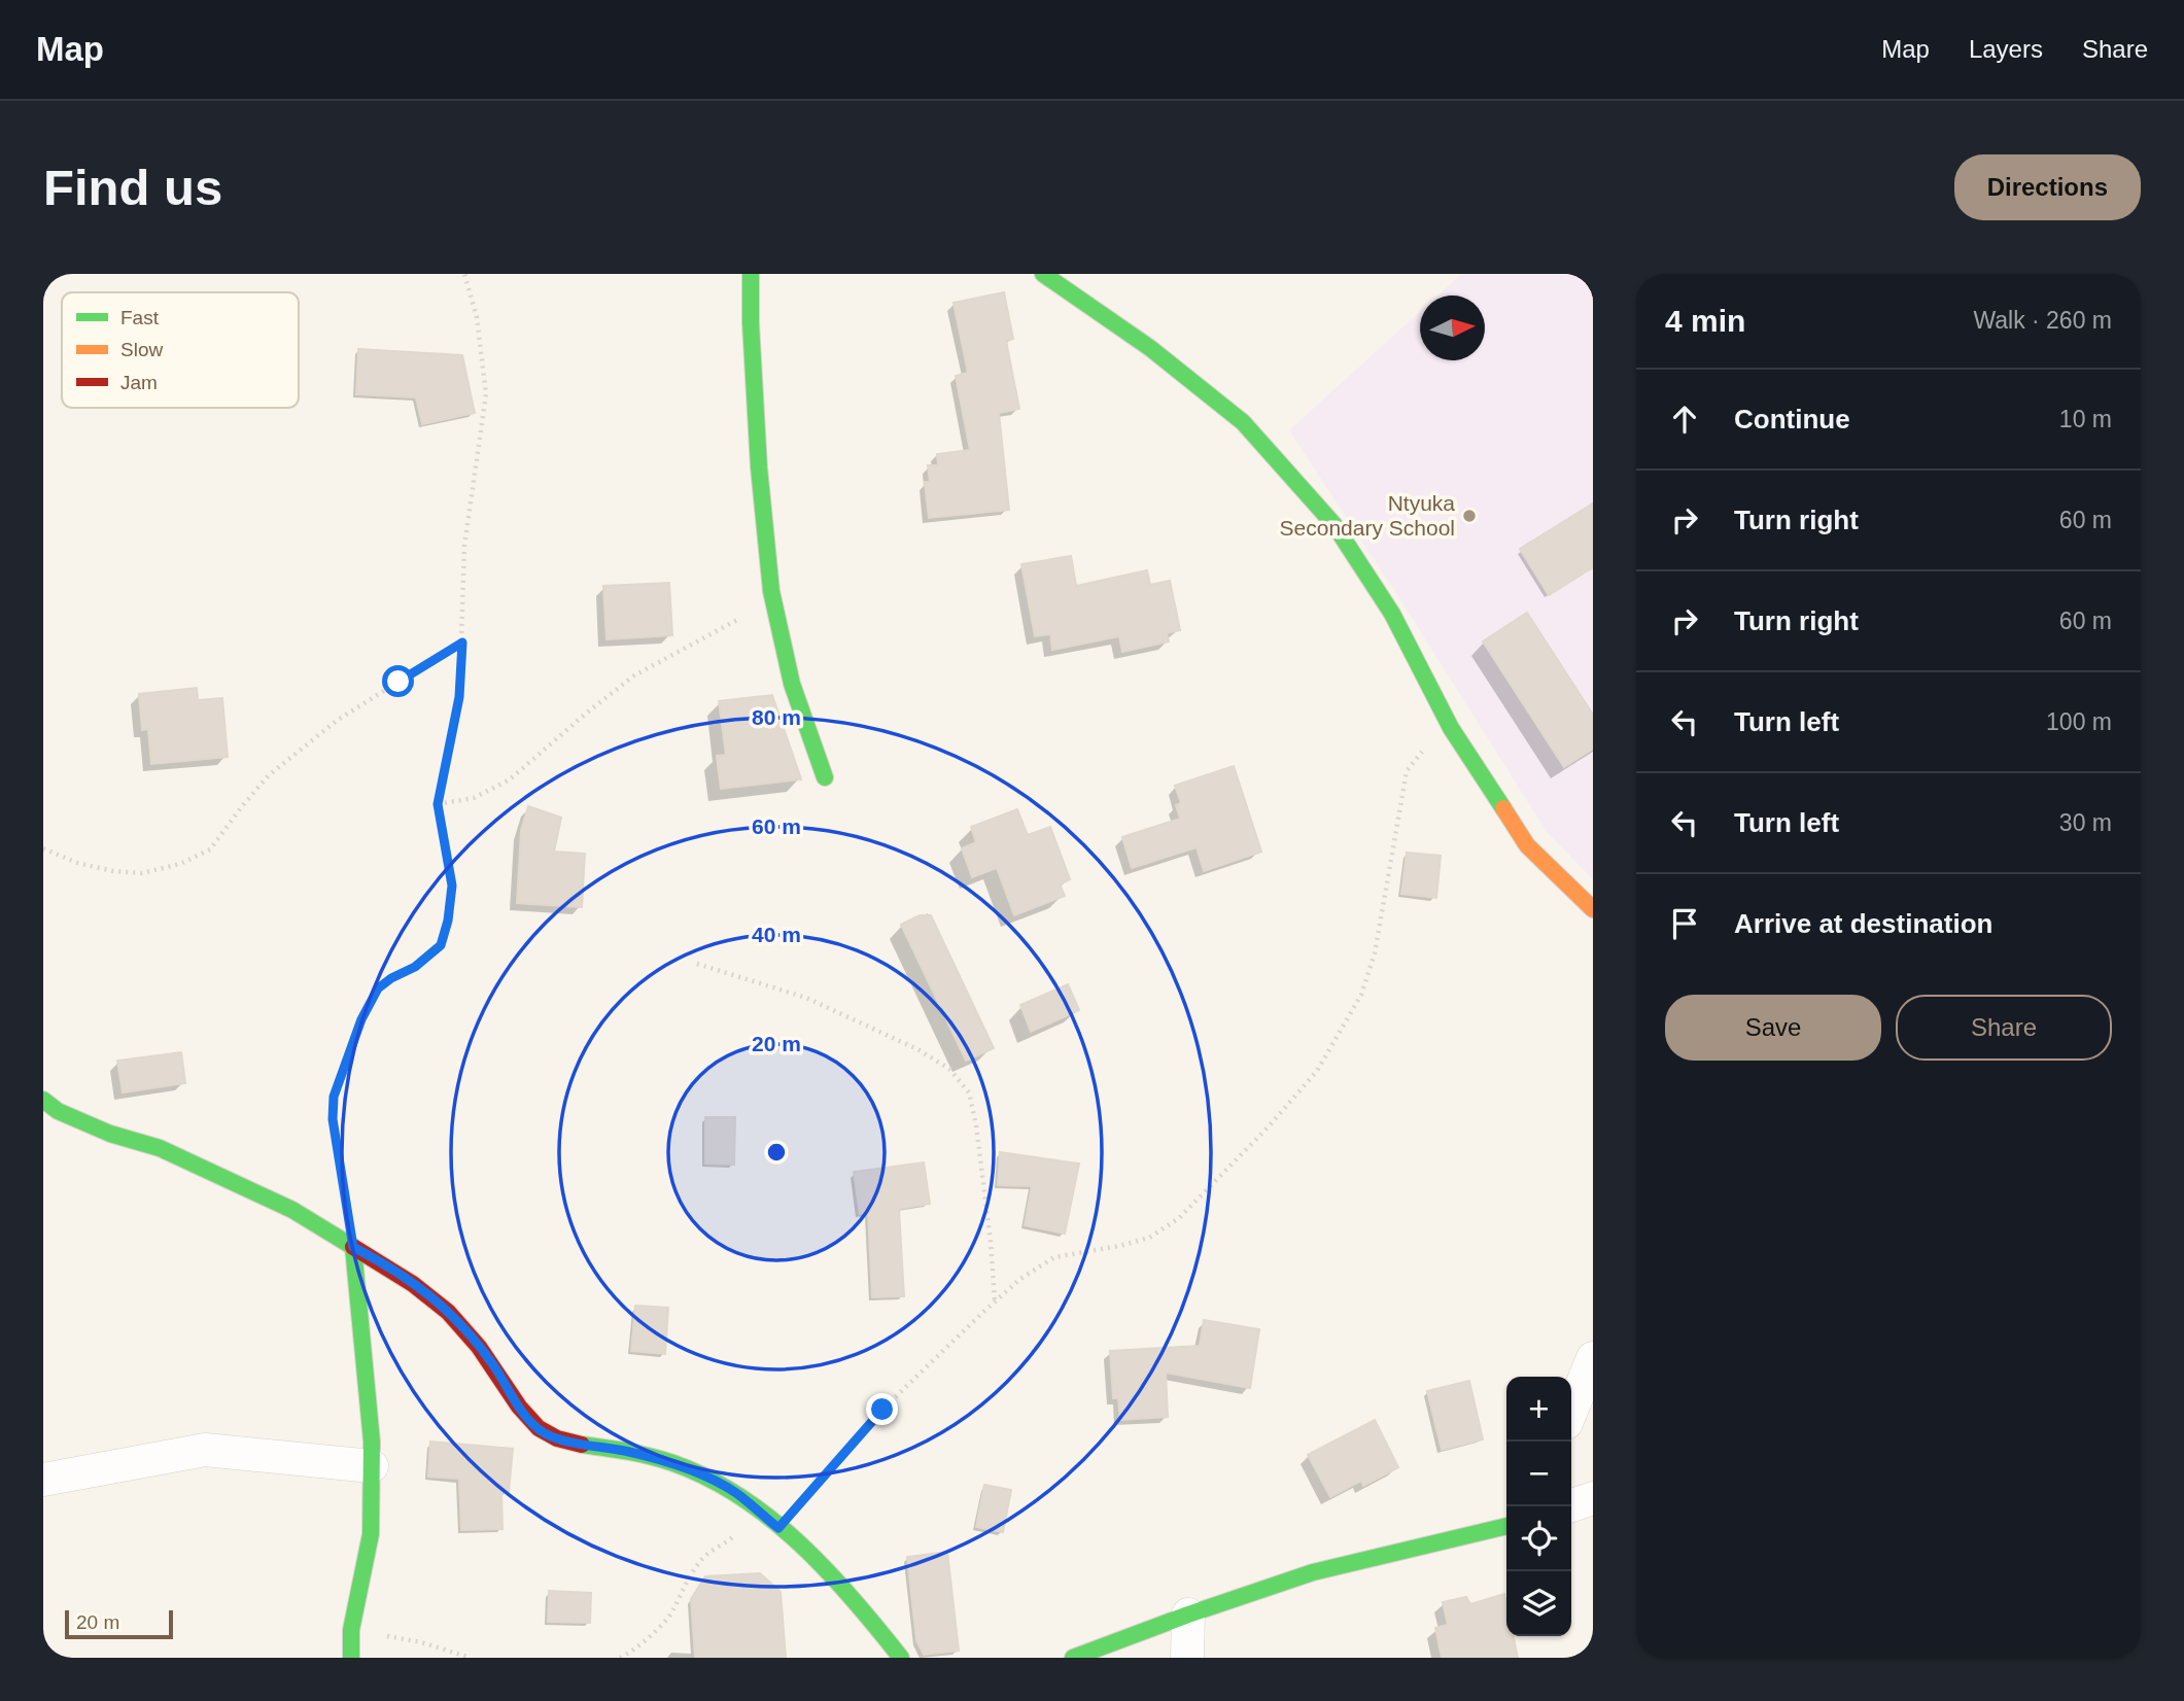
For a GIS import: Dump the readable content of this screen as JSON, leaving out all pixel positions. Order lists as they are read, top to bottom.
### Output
{
  "places": ["Ntyuka Secondary School"],
  "legend": ["Fast", "Slow", "Jam"],
  "scale_bar": "20 m",
  "north": "right",
  "page": {
    "header": "Map",
    "nav": ["Map", "Layers", "Share"],
    "buttons": [
      "Directions",
      ["Save", "Share"]
    ],
    "title": "Find us",
    "heading": ["4 min", "Walk · 260 m"],
    "list": [
      ["Continue", "10 m"],
      ["Turn right", "60 m"],
      ["Turn right", "60 m"],
      ["Turn left", "100 m"],
      ["Turn left", "30 m"],
      "Arrive at destination"
    ],
    "map_buttons": ["+", "−"],
    "scale": "20 m"
  },
  "rings": [
    "80 m",
    "60 m",
    "40 m",
    "20 m"
  ]
}
